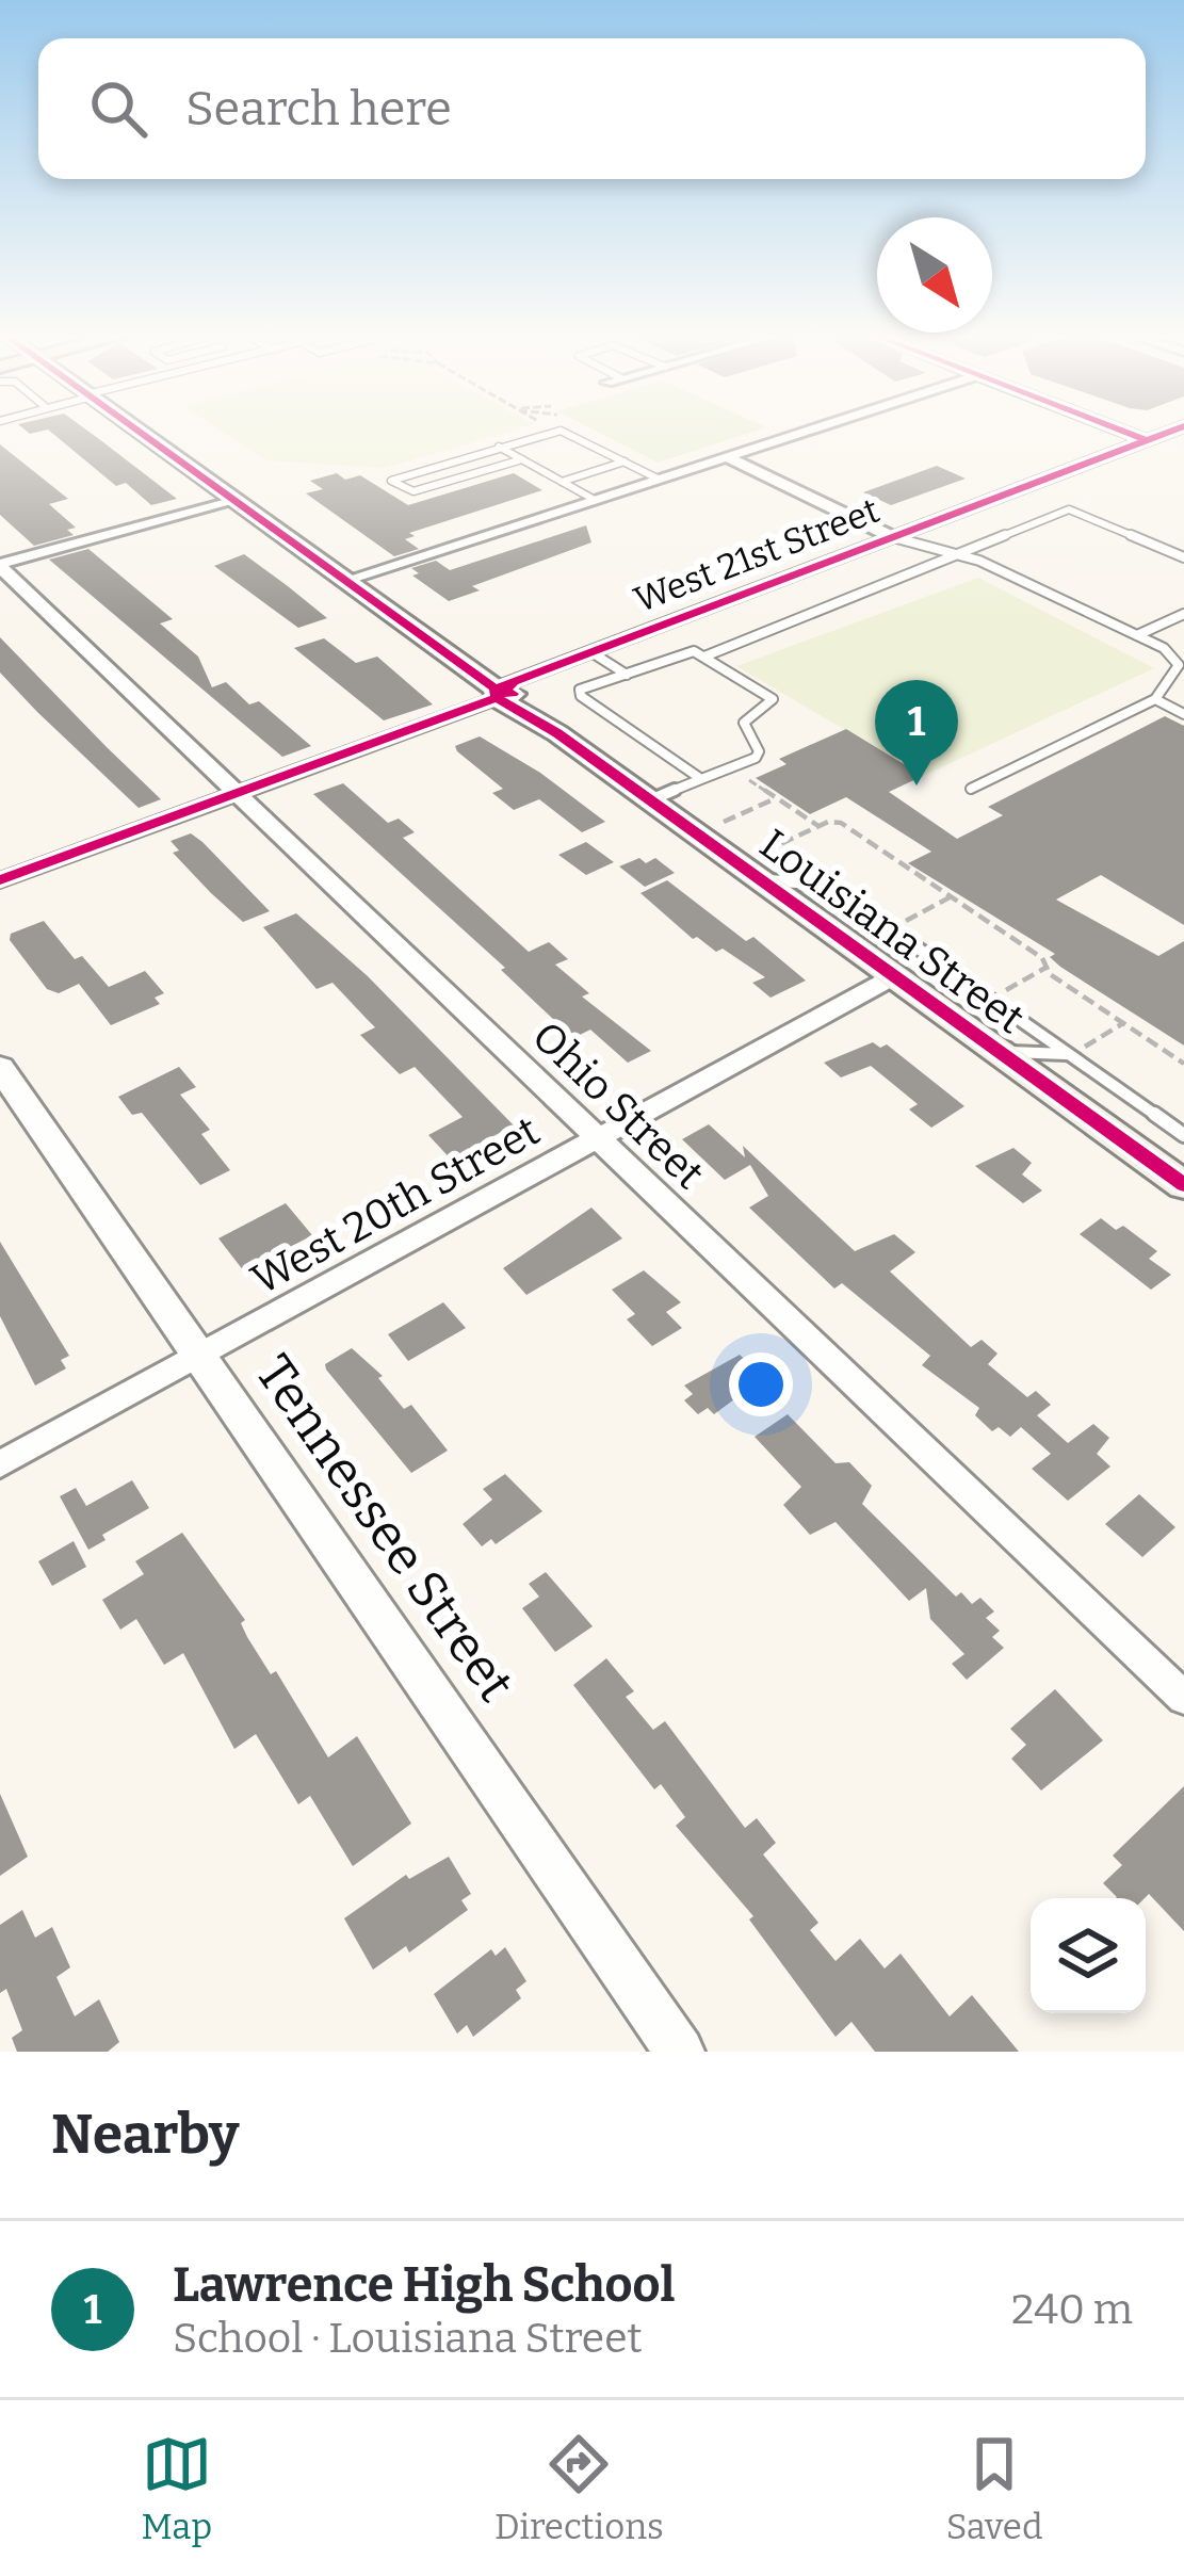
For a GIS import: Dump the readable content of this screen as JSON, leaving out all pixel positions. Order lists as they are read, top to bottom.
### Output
{
  "streets": {
    "main road": ["Louisiana Street"],
    "street": [
      "West 21st Street",
      "Ohio Street",
      "West 20th Street",
      "Tennessee Street"
    ]
  },
  "crossings": [
    ["West 21st Street", "Louisiana Street"],
    ["West 21st Street", "Ohio Street"],
    ["Louisiana Street", "West 20th Street"],
    ["Ohio Street", "West 20th Street"],
    ["West 20th Street", "Tennessee Street"]
  ],
  "north": "bottom right",
  "page": {
    "search": "Search here",
    "pins": "1",
    "heading": "Nearby",
    "list": [
      {
        "mark": "1",
        "name": "Lawrence High School",
        "note": "School · Louisiana Street",
        "value": "240 m"
      }
    ],
    "nav": ["Map", "Directions", "Saved"]
  }
}
